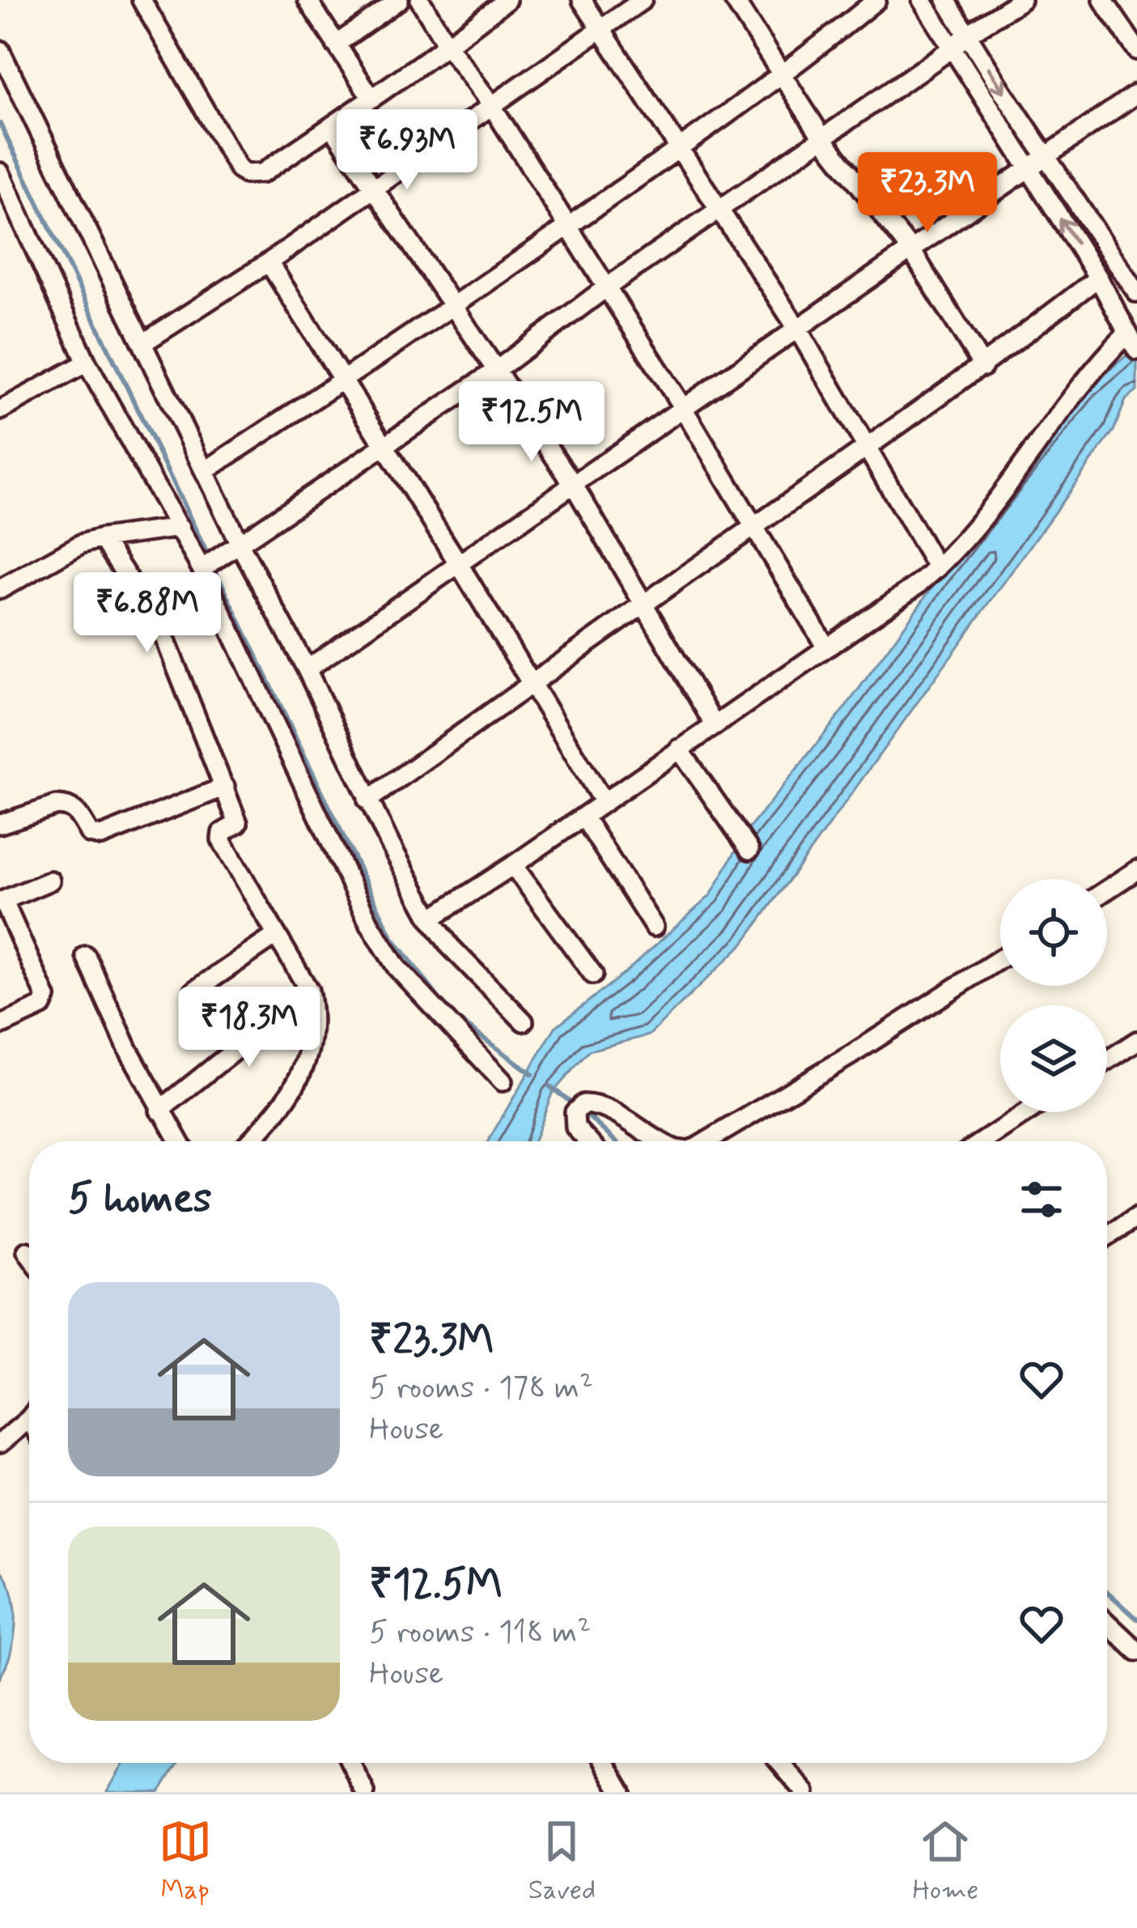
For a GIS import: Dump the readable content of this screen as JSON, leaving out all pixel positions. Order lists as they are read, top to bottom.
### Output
{
  "page": {
    "price": [
      "₹6.93M",
      "₹23.3M",
      "₹12.5M",
      "₹6.88M",
      "₹18.3M"
    ],
    "heading": "5 homes",
    "list": [
      {
        "name": "₹23.3M",
        "note": "5 rooms · 178 m² · House"
      },
      {
        "name": "₹12.5M",
        "note": "5 rooms · 118 m² · House"
      }
    ],
    "tabs": ["Map", "Saved", "Home"]
  }
}
